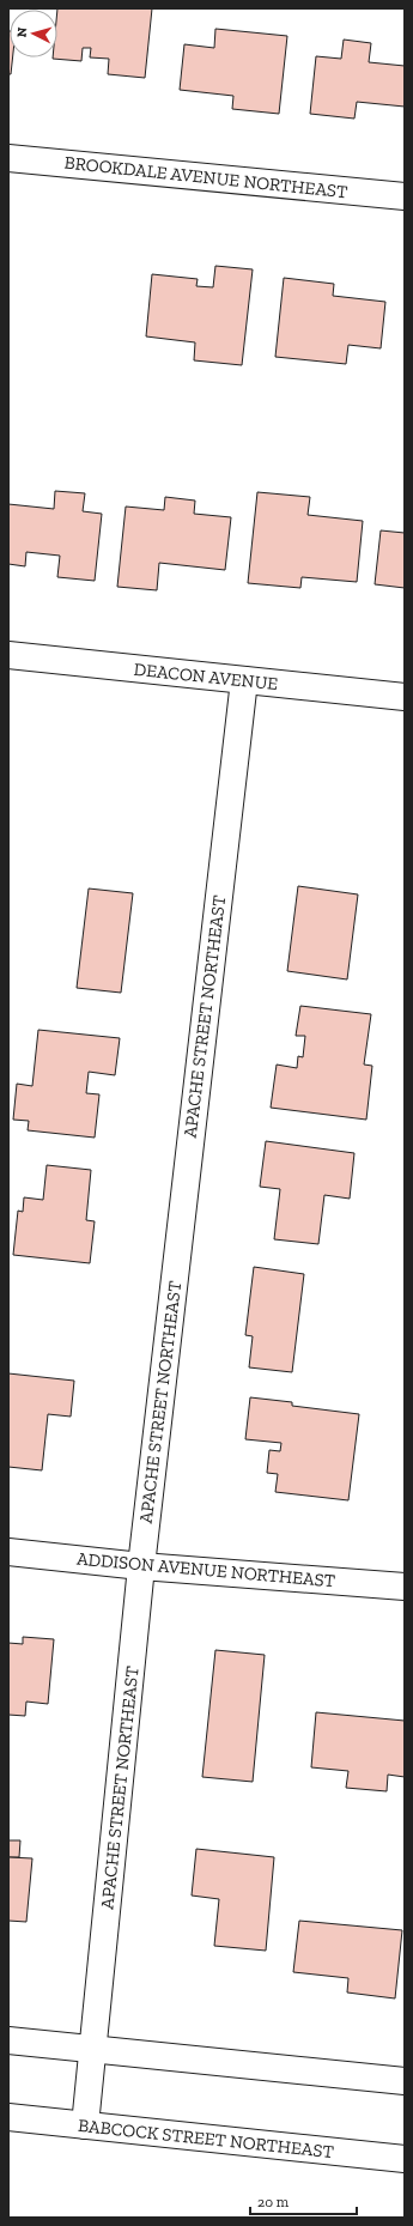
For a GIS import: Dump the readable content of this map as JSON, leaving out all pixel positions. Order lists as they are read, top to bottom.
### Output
{
  "streets": {
    "street": [
      "BROOKDALE AVENUE NORTHEAST",
      "DEACON AVENUE",
      "APACHE STREET NORTHEAST",
      "ADDISON AVENUE NORTHEAST",
      "BABCOCK STREET NORTHEAST"
    ]
  },
  "crossings": [
    ["DEACON AVENUE", "APACHE STREET NORTHEAST"],
    ["APACHE STREET NORTHEAST", "ADDISON AVENUE NORTHEAST"],
    ["APACHE STREET NORTHEAST", "BABCOCK STREET NORTHEAST"]
  ],
  "scale_bar": "20 m",
  "north": "left"
}
